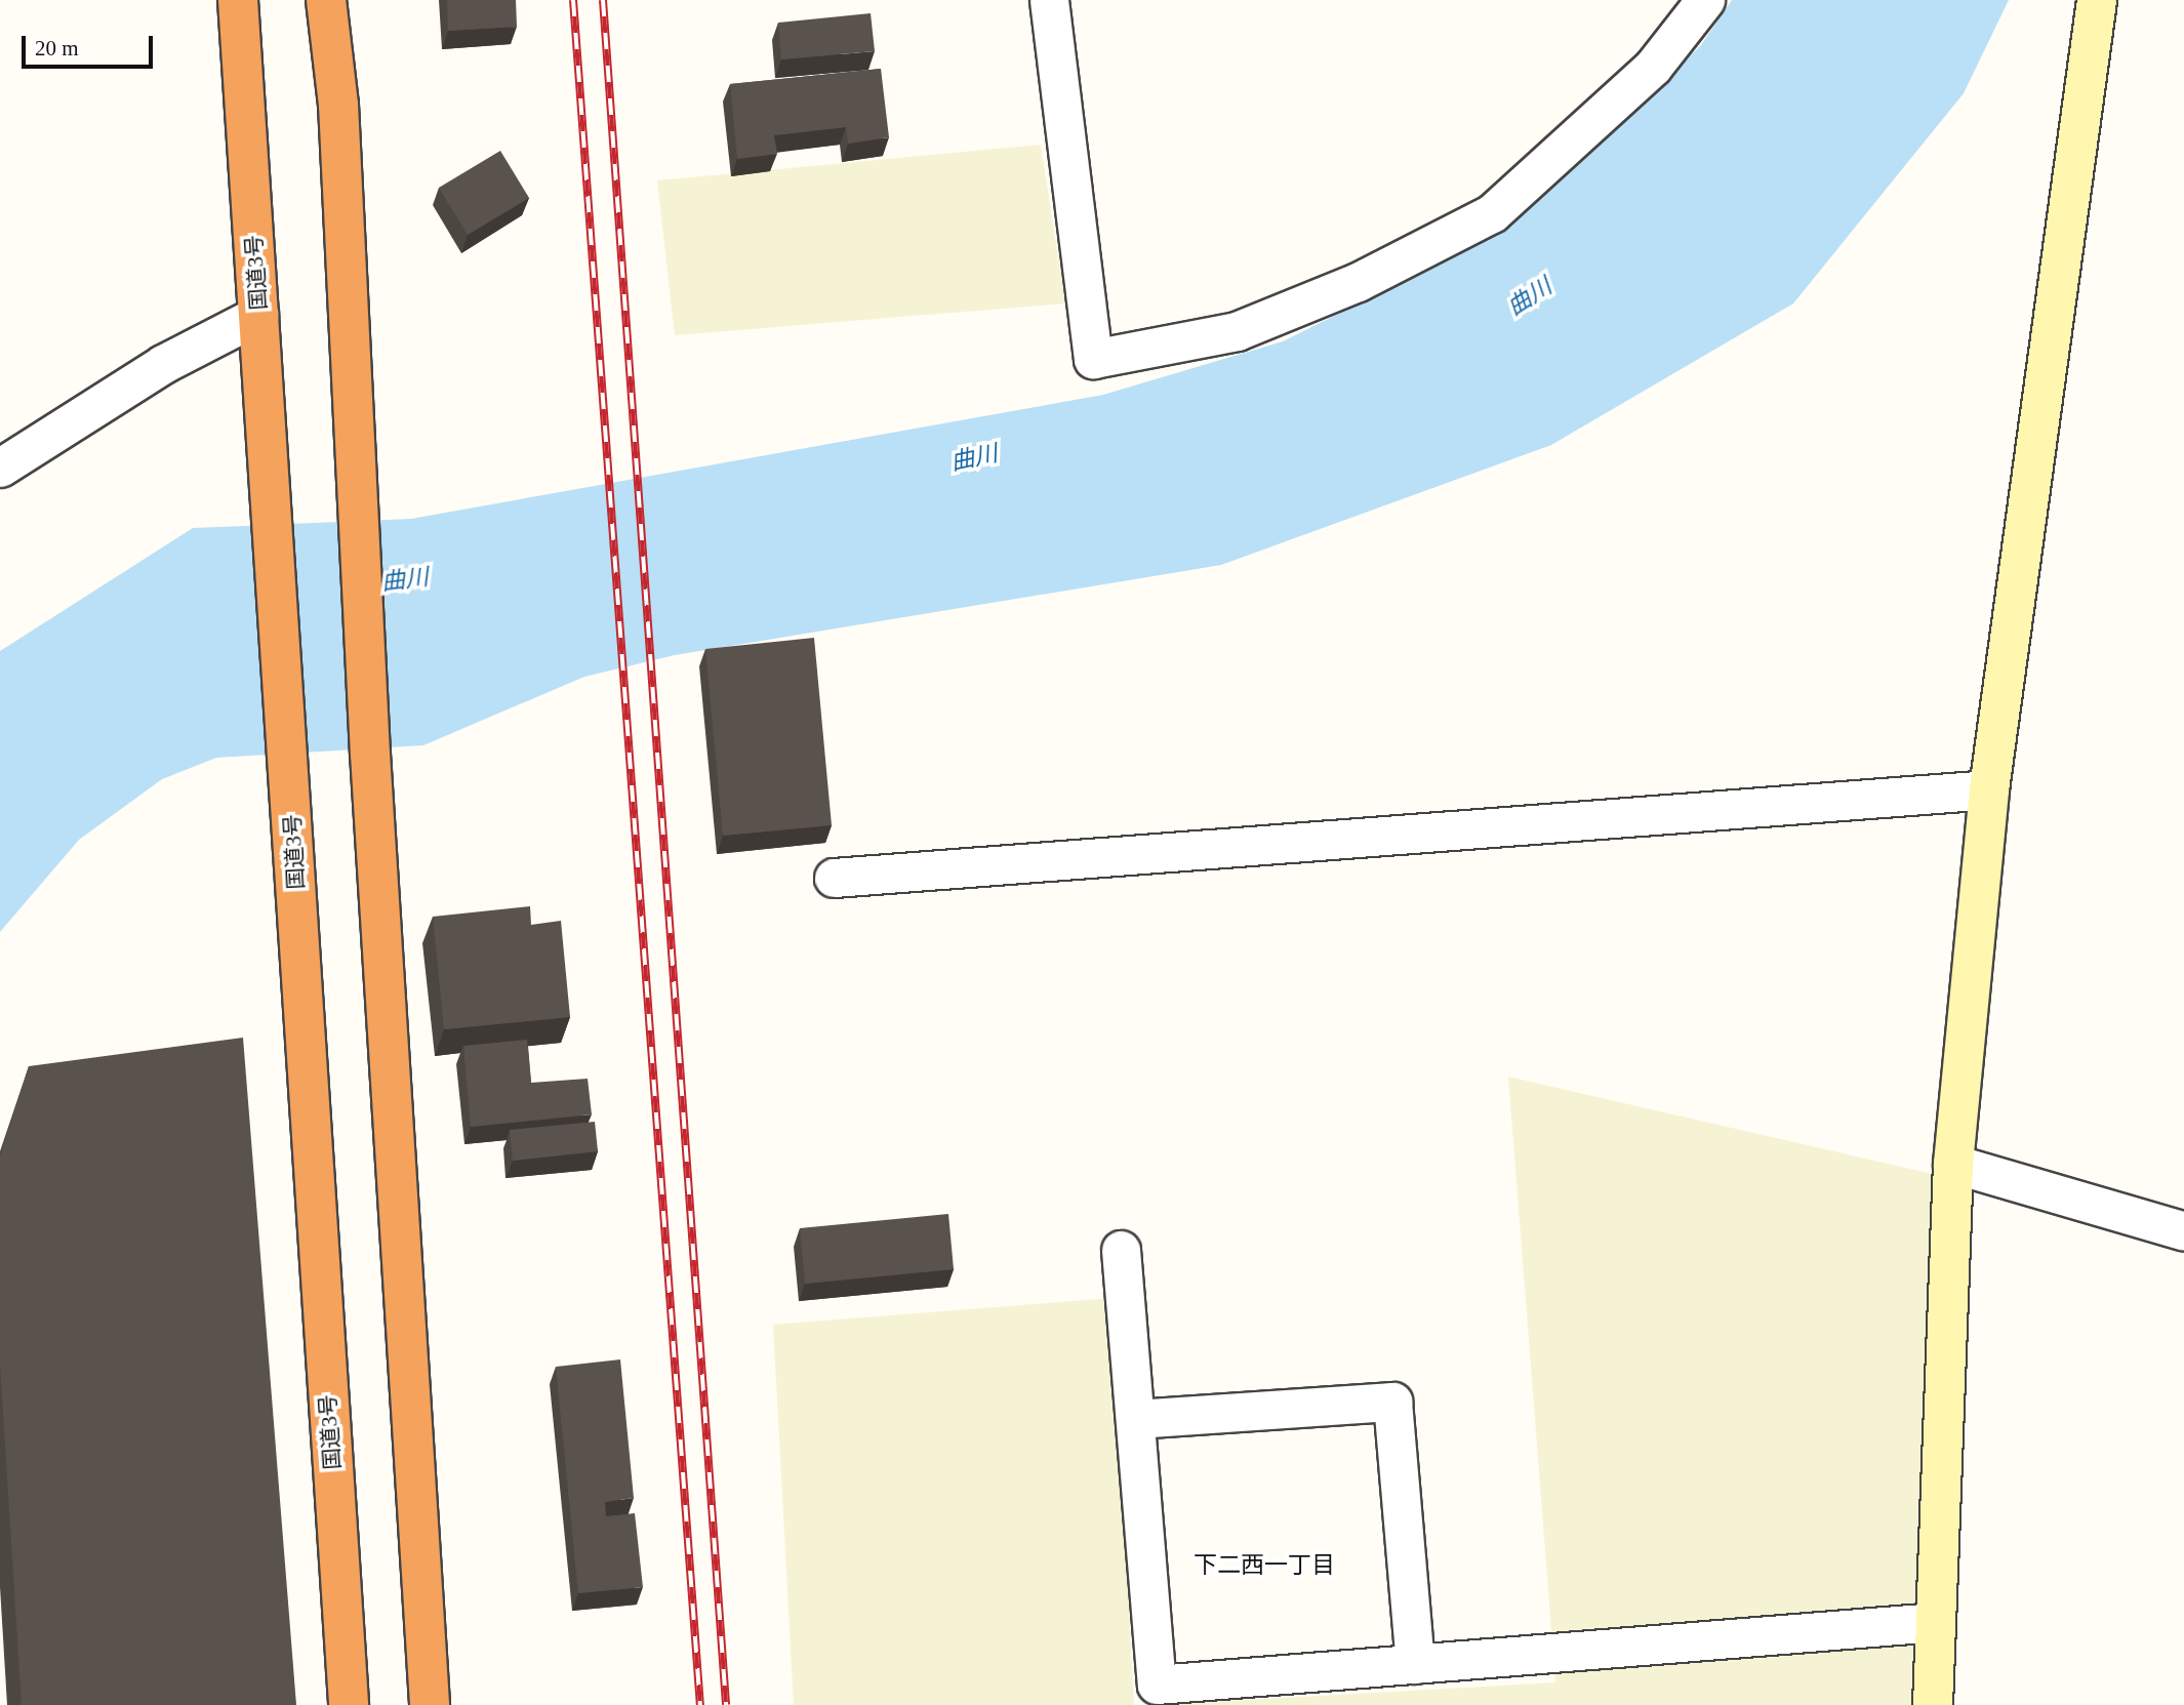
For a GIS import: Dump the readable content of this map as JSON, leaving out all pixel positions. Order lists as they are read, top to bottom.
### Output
{
  "streets": {
    "highway": ["国道3号"]
  },
  "districts": ["下二西一丁目"],
  "water": ["曲川"],
  "scale_bar": "20 m"
}
